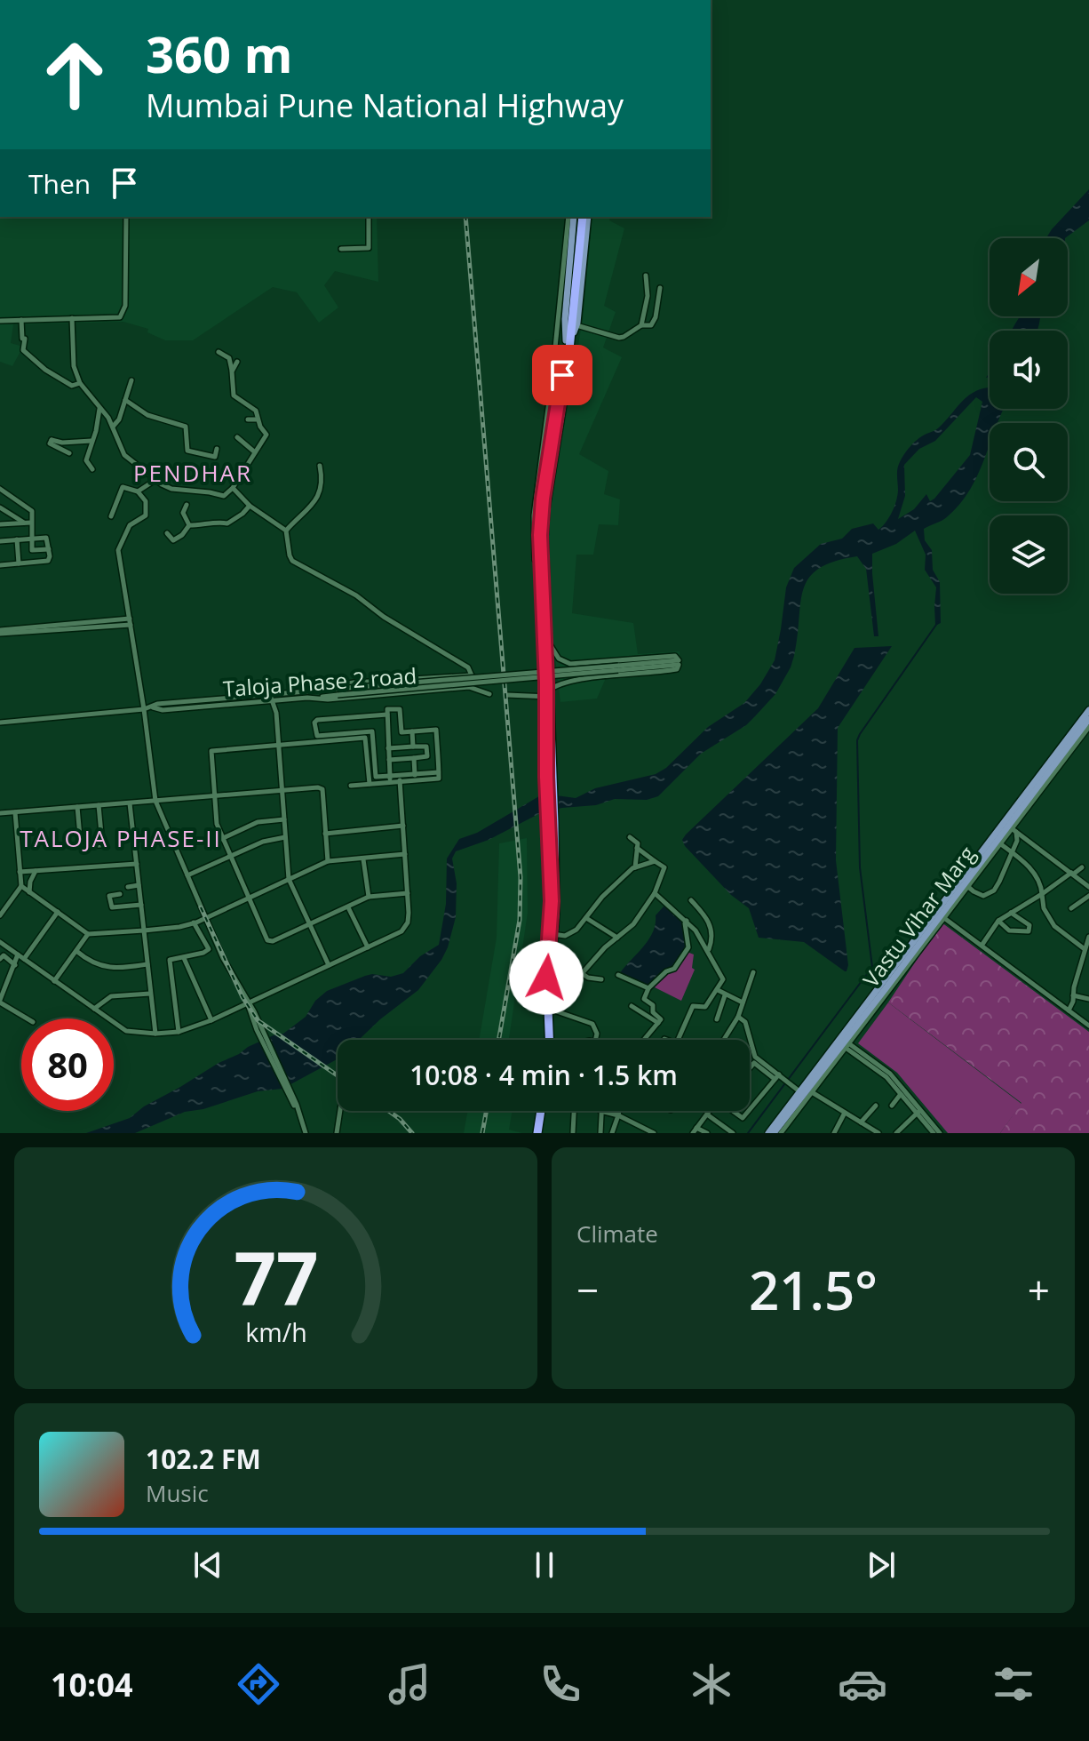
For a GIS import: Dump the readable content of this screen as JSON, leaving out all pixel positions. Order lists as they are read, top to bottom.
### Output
{
  "streets": {
    "main road": ["Vastu Vihar Marg"],
    "street": ["Taloja Phase 2 road"]
  },
  "districts": ["PENDHAR", "TALOJA PHASE-II"],
  "north": "bottom left",
  "page": {
    "turn": ["360 m", "Mumbai Pune National Highway"],
    "then": "Then",
    "limit": "80",
    "trip": "10:08 · 4 min · 1.5 km",
    "tile": "Climate",
    "heat": ["−", "21.5°", "+"],
    "song": ["102.2 FM", "Music"],
    "tabs": "10:04",
    "gauge": ["77", "km/h"]
  }
}
